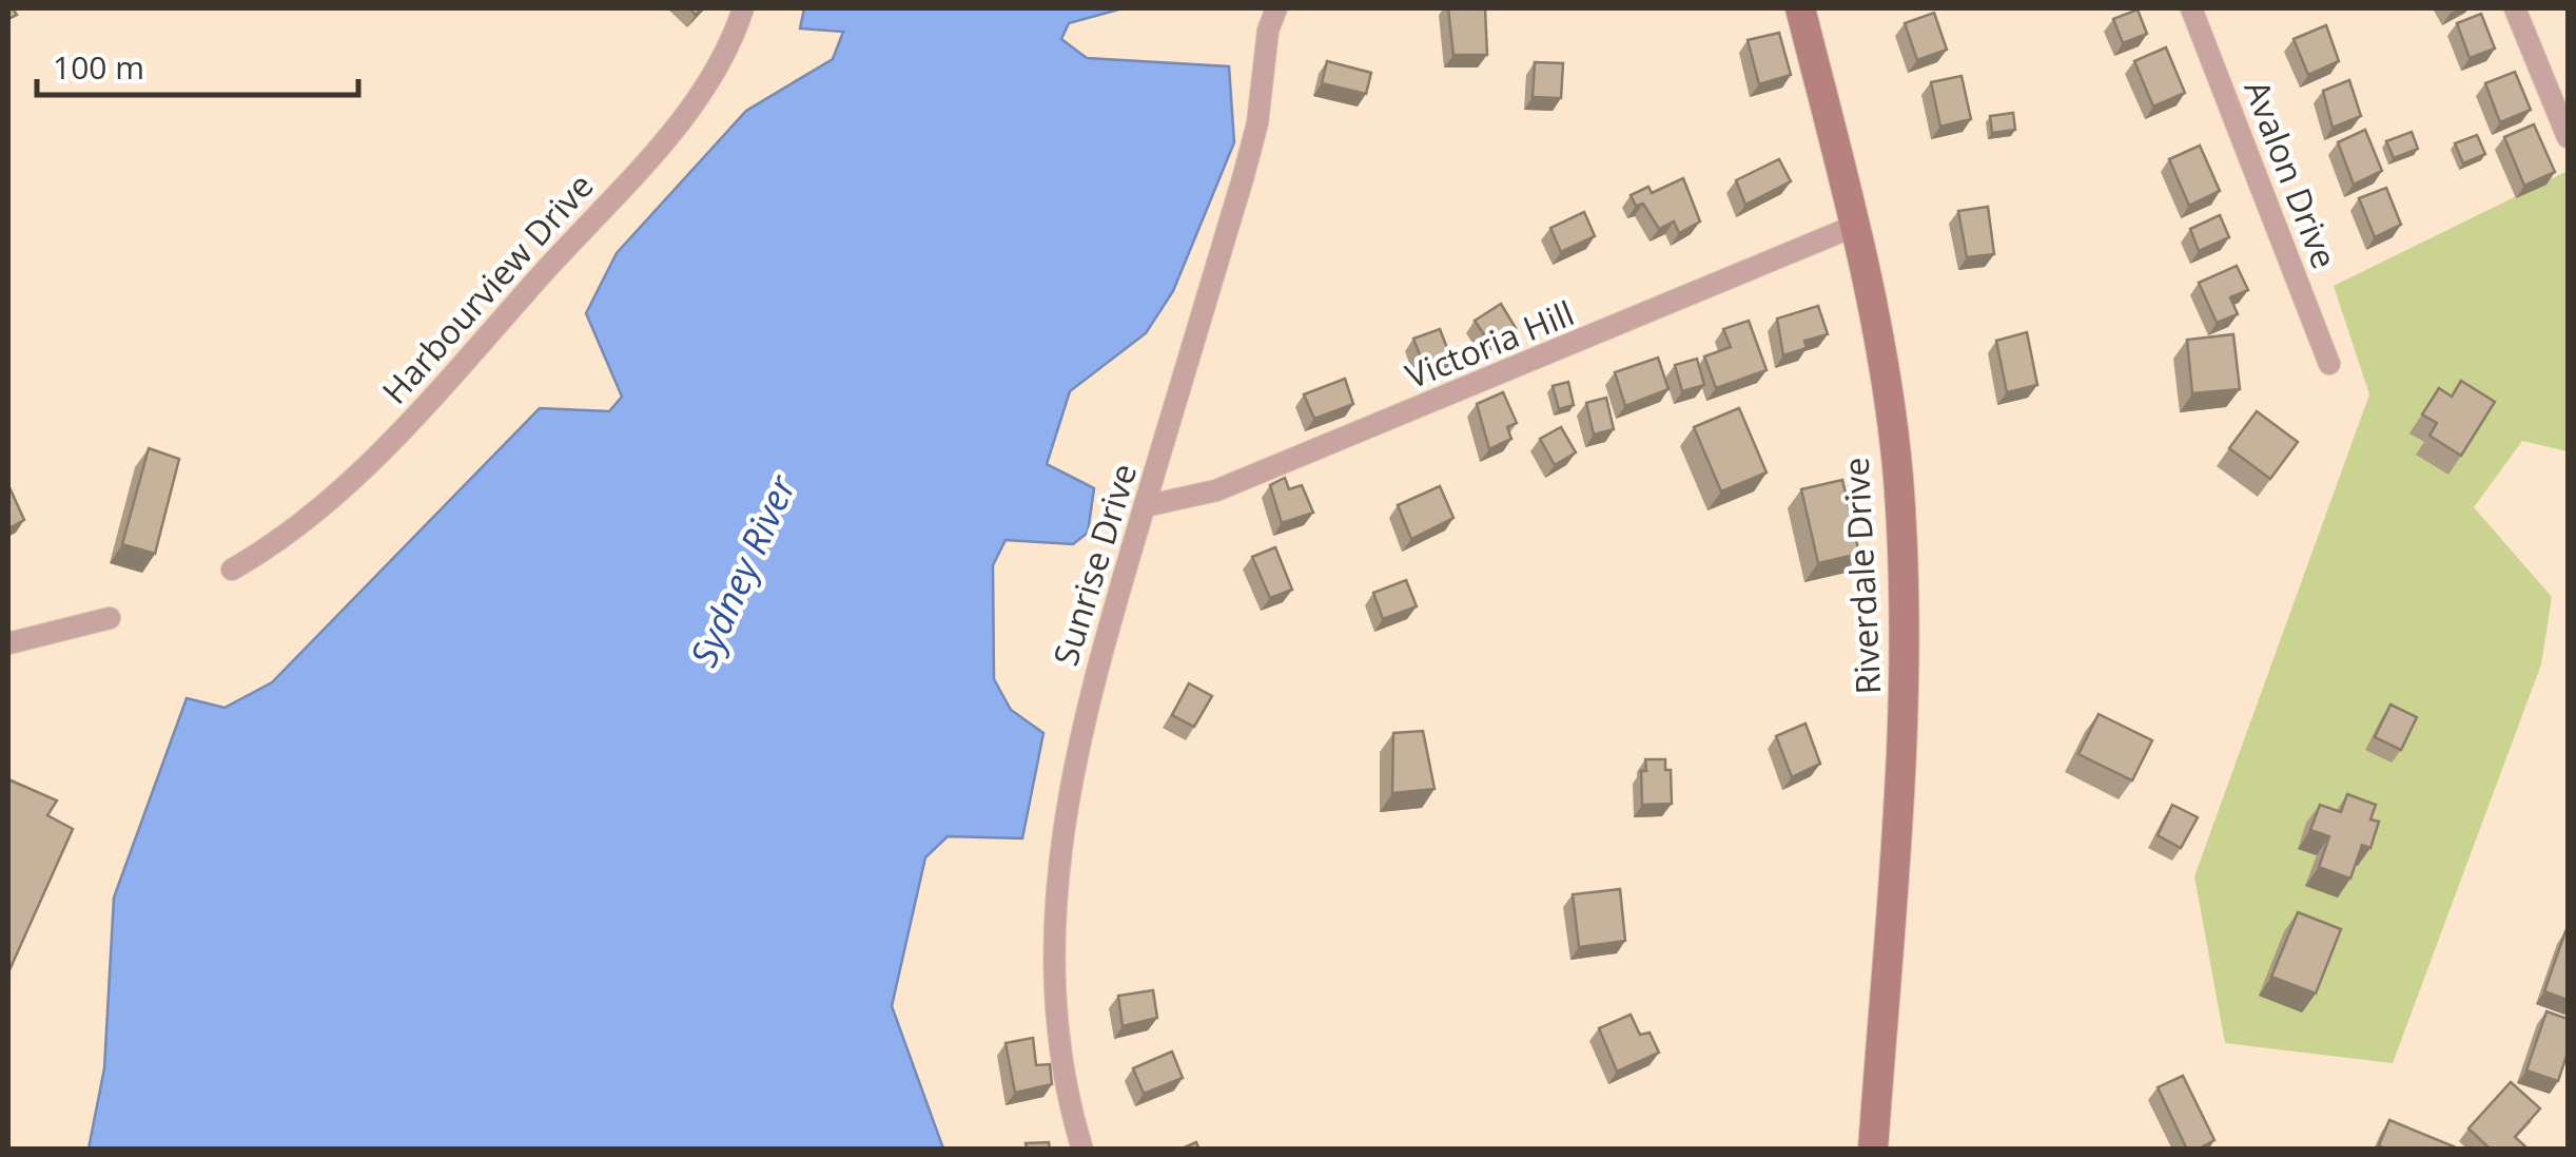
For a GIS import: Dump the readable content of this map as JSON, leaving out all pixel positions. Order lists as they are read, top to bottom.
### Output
{
  "streets": {
    "main road": ["Riverdale Drive"],
    "street": [
      "Avalon Drive",
      "Harbourview Drive",
      "Victoria Hill",
      "Sunrise Drive"
    ]
  },
  "crossings": [
    ["Victoria Hill", "Sunrise Drive"],
    ["Victoria Hill", "Riverdale Drive"]
  ],
  "water": ["Sydney River"],
  "scale_bar": "100 m"
}
